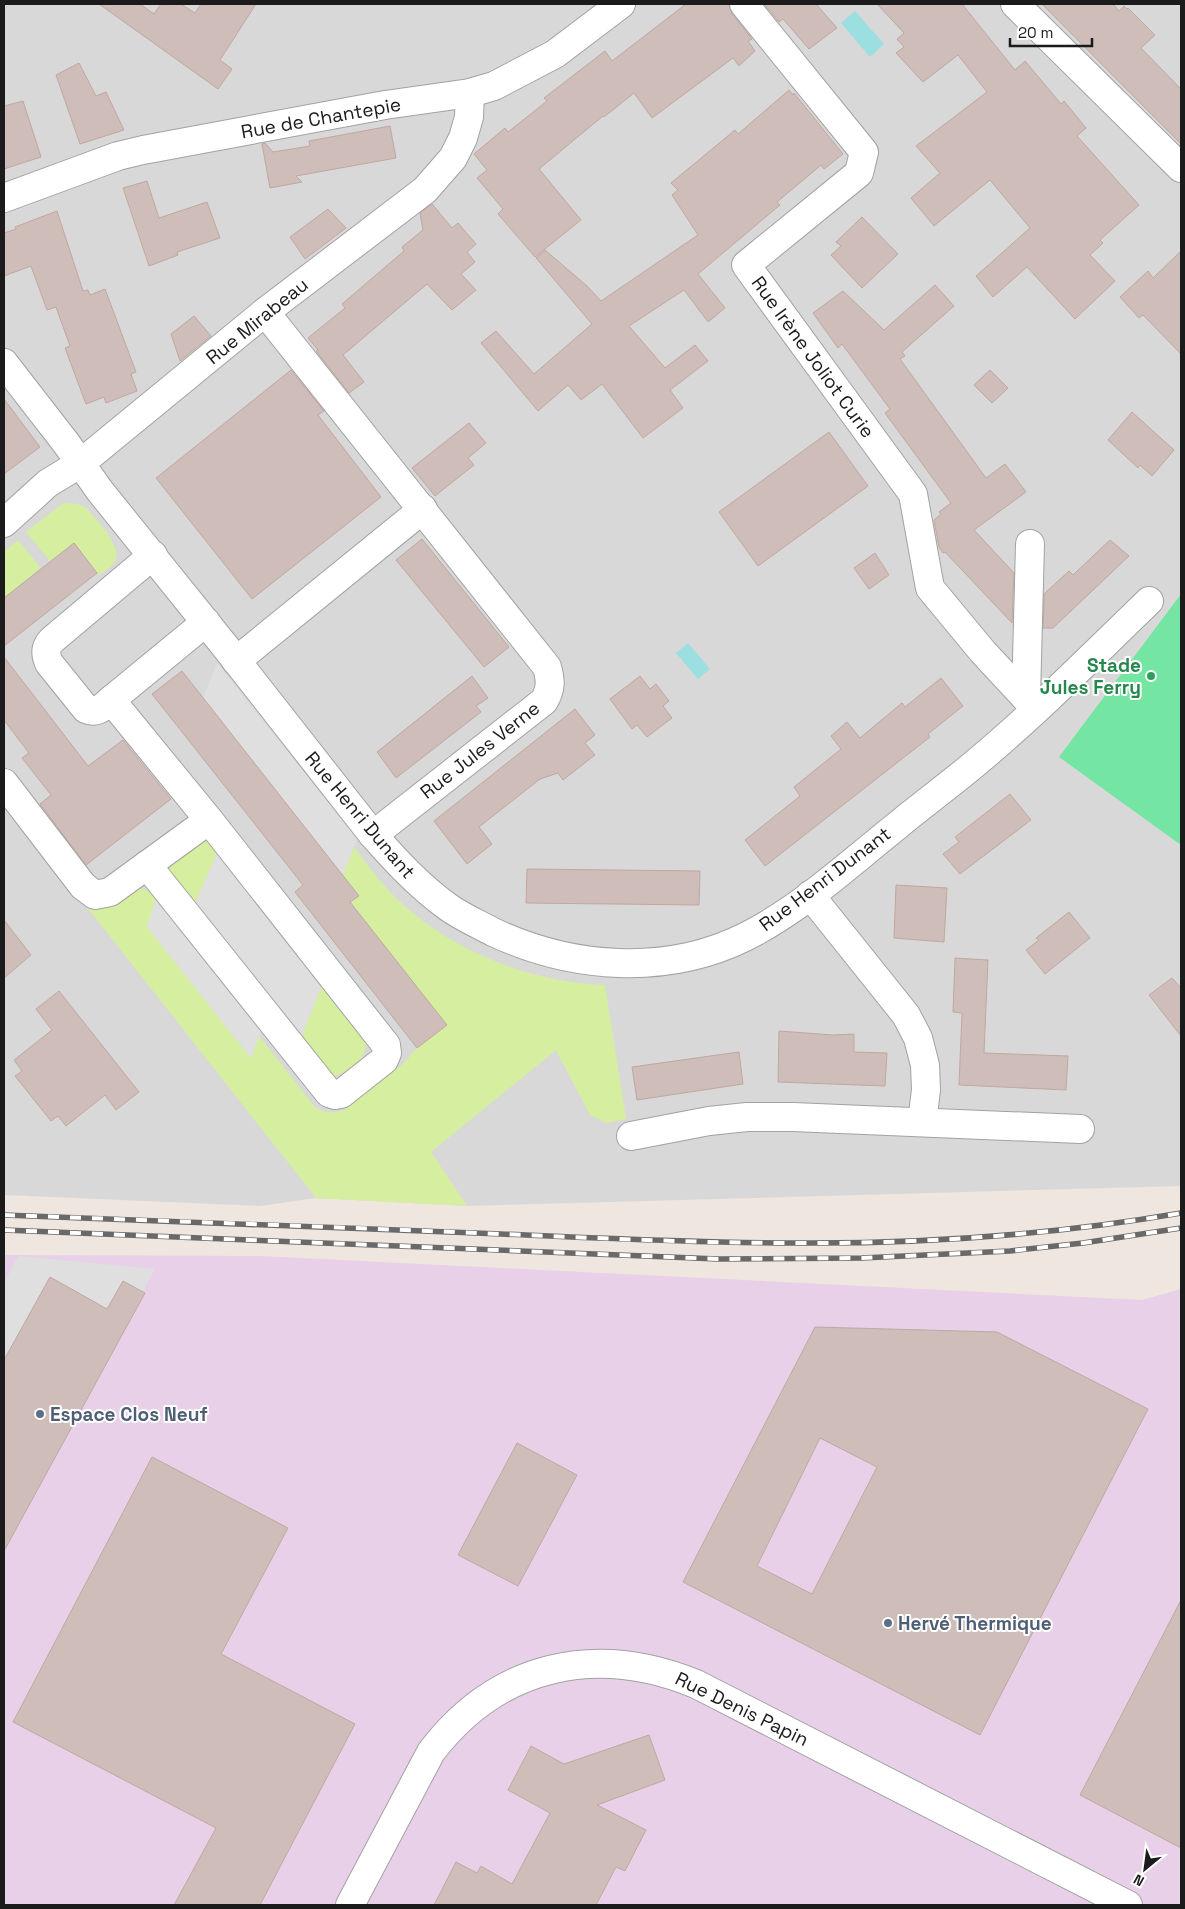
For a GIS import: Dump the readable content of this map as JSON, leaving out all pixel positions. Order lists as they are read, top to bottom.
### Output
{
  "streets": {
    "street": [
      "Rue de Chantepie",
      "Rue Mirabeau",
      "Rue Irène Joliot Curie",
      "Rue Jules Verne",
      "Rue Henri Dunant",
      "Rue Denis Papin"
    ]
  },
  "crossings": [
    ["Rue de Chantepie", "Rue Mirabeau"],
    ["Rue Mirabeau", "Rue Jules Verne"],
    ["Rue Mirabeau", "Rue Henri Dunant"],
    ["Rue Irène Joliot Curie", "Rue Henri Dunant"],
    ["Rue Jules Verne", "Rue Henri Dunant"]
  ],
  "places": ["Stade Jules Ferry", "Espace Clos Neuf", "Hervé Thermique"],
  "scale_bar": "20 m",
  "north": "bottom left"
}
